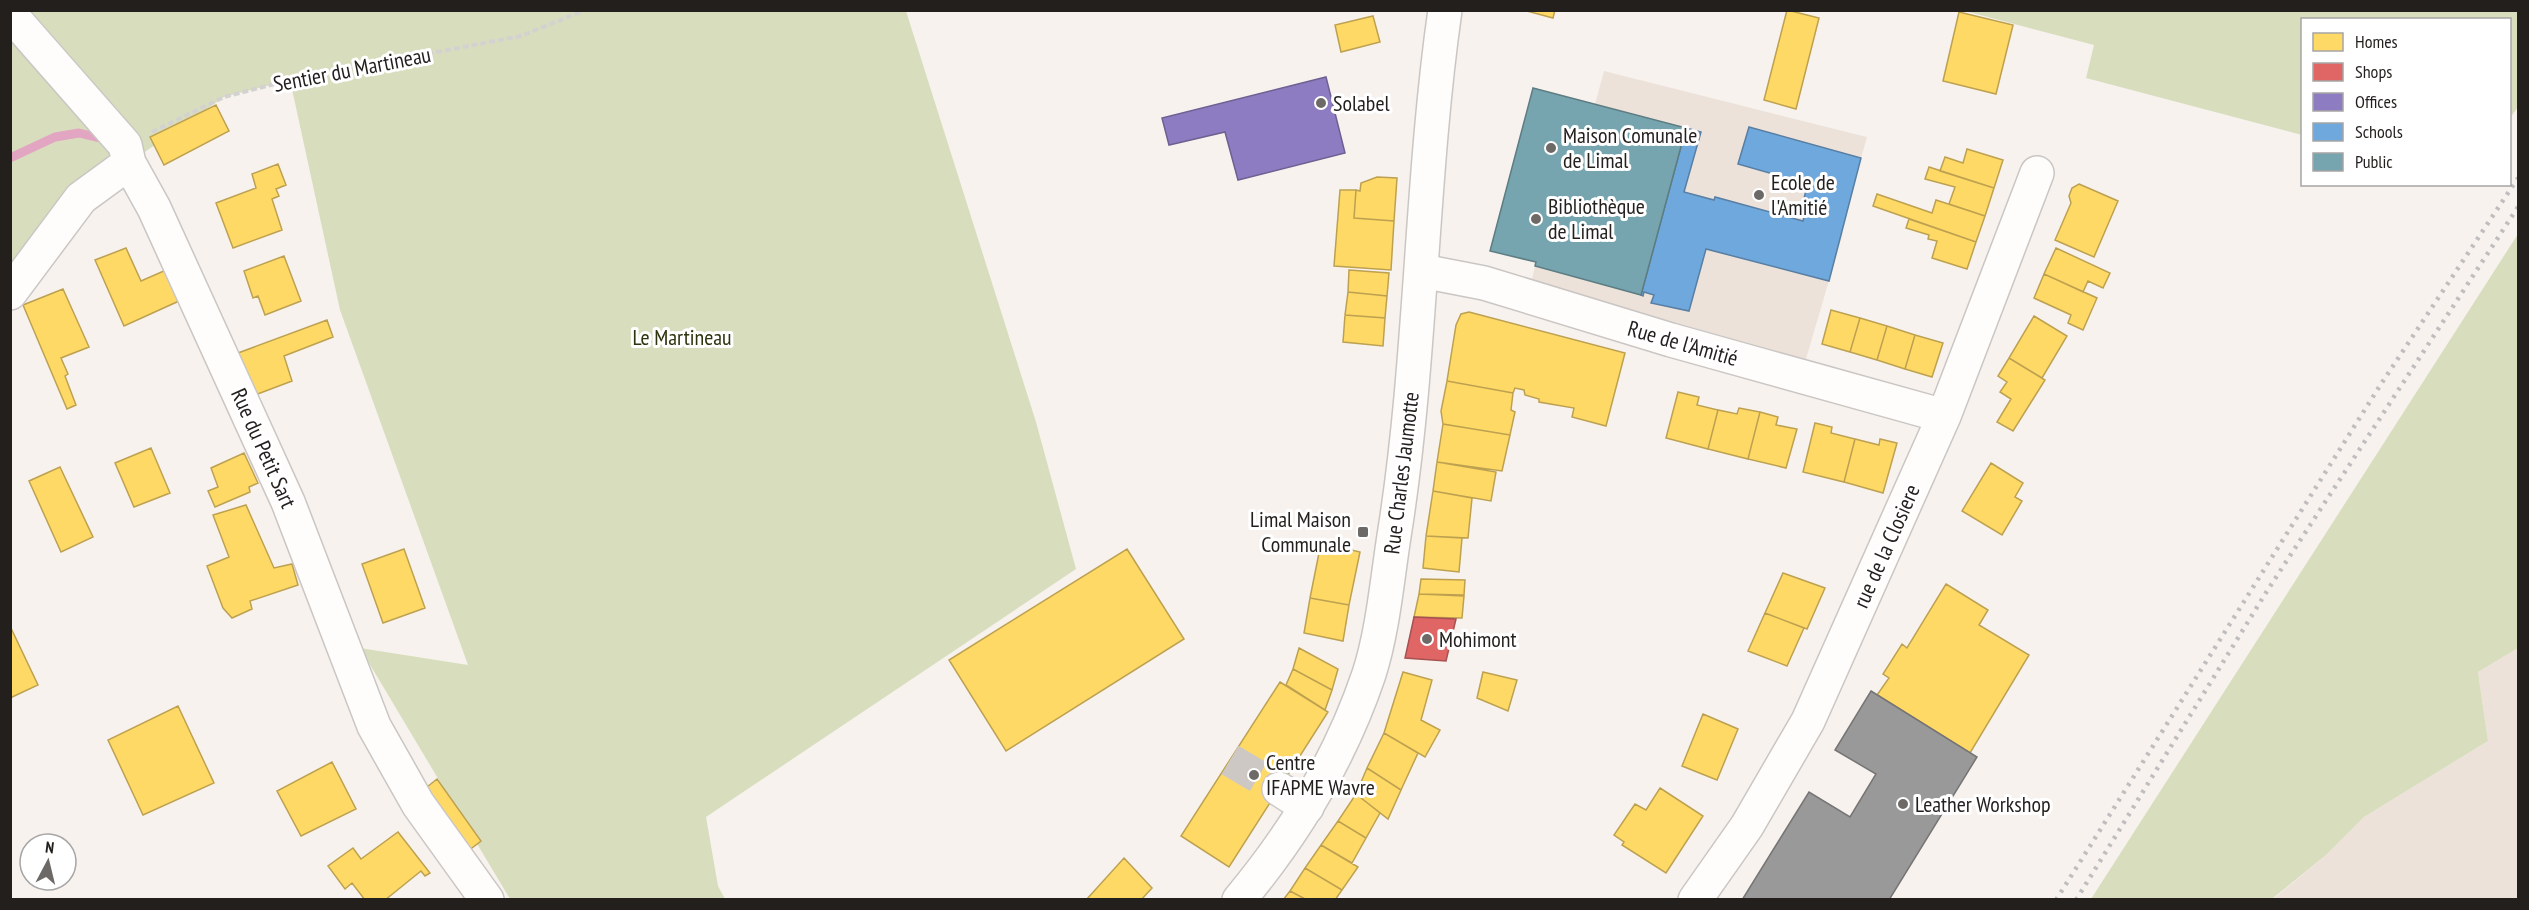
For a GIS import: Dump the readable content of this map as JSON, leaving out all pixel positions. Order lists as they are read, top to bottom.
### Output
{
  "streets": {
    "street": [
      "Rue de l'Amitié",
      "Rue du Petit Sart",
      "Rue Charles Jaumotte",
      "rue de la Closiere"
    ],
    "path": ["Sentier du Martineau"]
  },
  "crossings": [
    ["Sentier du Martineau", "Rue du Petit Sart"],
    ["Rue de l'Amitié", "Rue Charles Jaumotte"],
    ["Rue de l'Amitié", "rue de la Closiere"]
  ],
  "parks": ["Le Martineau"],
  "places": {
    "other": [
      "Solabel",
      "Maison Comunale de Limal",
      "Ecole de l'Amitié",
      "Bibliothèque de Limal",
      "Mohimont",
      "Centre IFAPME Wavre",
      "Leather Workshop"
    ],
    "transit": ["Limal Maison Communale"]
  },
  "legend": [
    "Homes",
    "Shops",
    "Offices",
    "Schools",
    "Public"
  ],
  "north": "top"
}
